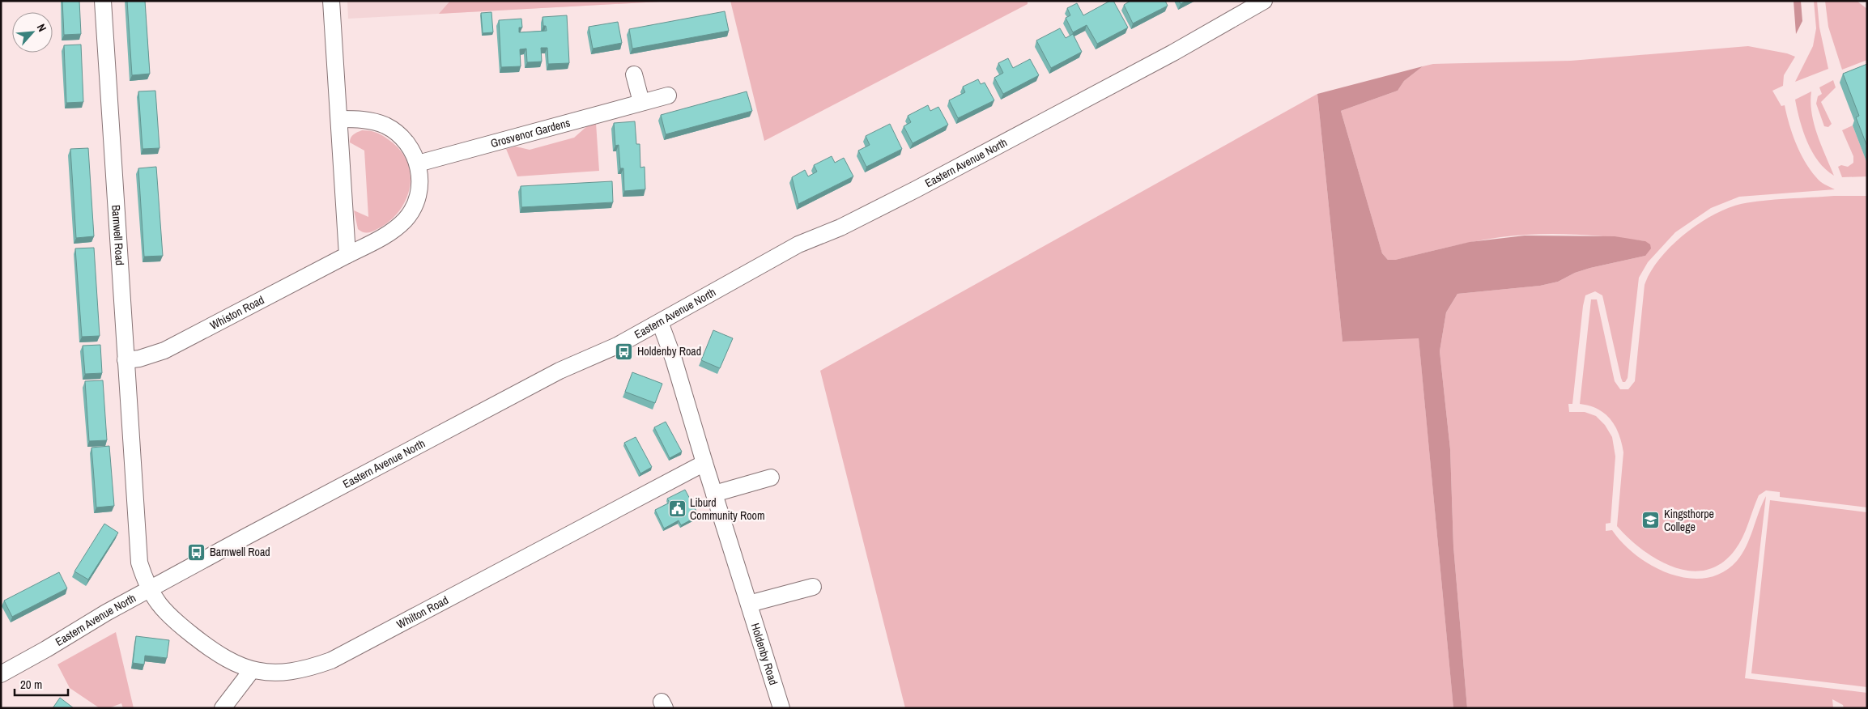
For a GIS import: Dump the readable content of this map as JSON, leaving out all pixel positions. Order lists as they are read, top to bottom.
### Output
{
  "streets": {
    "street": [
      "Grosvenor Gardens",
      "Eastern Avenue North",
      "Barnwell Road",
      "Whiston Road",
      "Whilton Road",
      "Holdenby Road"
    ]
  },
  "crossings": [
    ["Grosvenor Gardens", "Whiston Road"],
    ["Eastern Avenue North", "Barnwell Road"],
    ["Eastern Avenue North", "Whilton Road"],
    ["Eastern Avenue North", "Holdenby Road"],
    ["Barnwell Road", "Whiston Road"],
    ["Barnwell Road", "Whilton Road"],
    ["Whilton Road", "Holdenby Road"]
  ],
  "places": {
    "bus stop": ["Holdenby Road", "Barnwell Road"],
    "public building": ["Liburd Community Room"],
    "school or university": ["Kingsthorpe College"]
  },
  "scale_bar": "20 m",
  "north": "top right"
}
